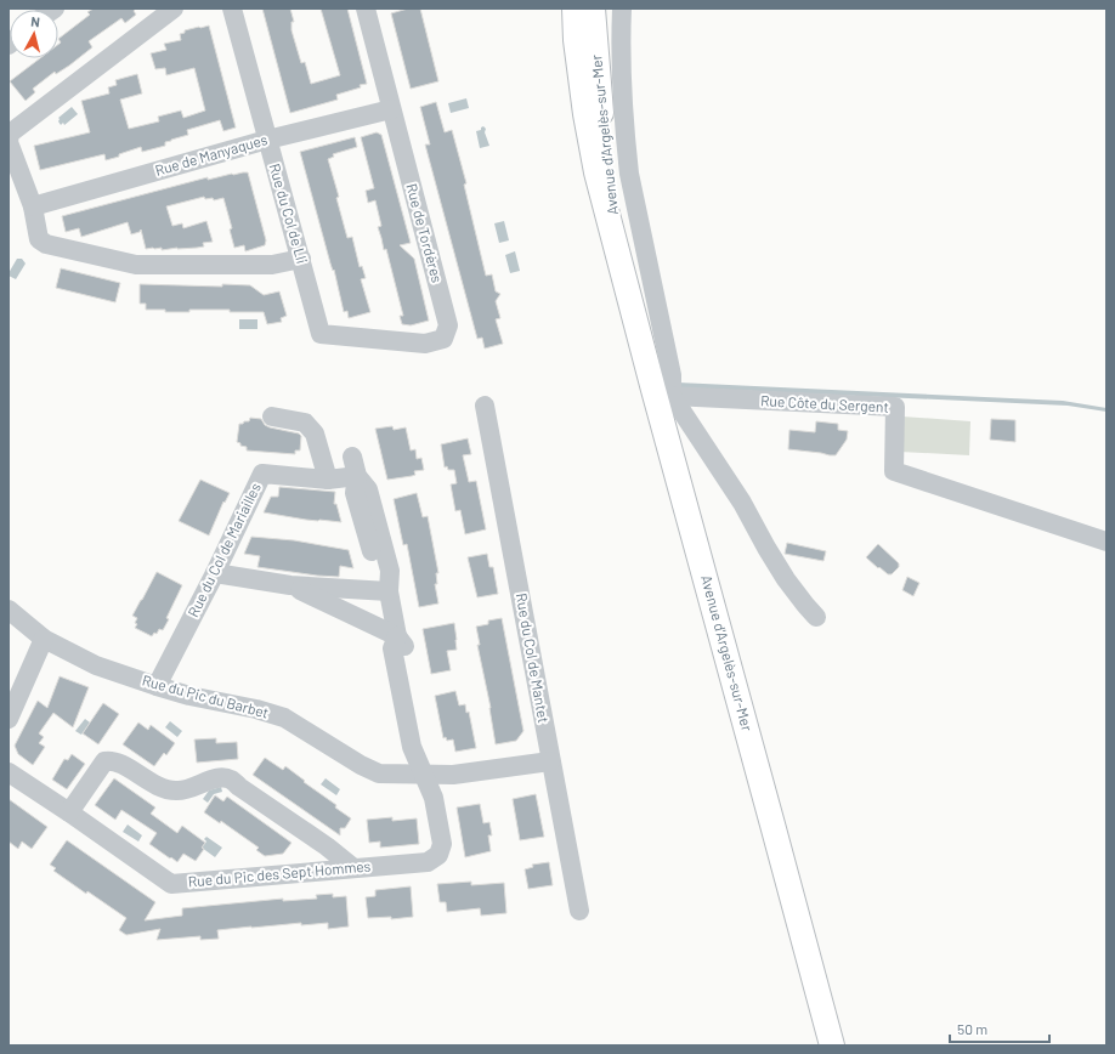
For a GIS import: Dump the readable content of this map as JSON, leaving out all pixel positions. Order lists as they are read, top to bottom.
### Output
{
  "streets": {
    "main road": ["Avenue d'Argelès-sur-Mer"],
    "street": [
      "Rue de Manyaques",
      "Rue du Col de Lli",
      "Rue de Tordères",
      "Rue Côte du Sergent",
      "Rue du Col de Mariailles",
      "Rue du Col de Mantet",
      "Rue du Pic du Barbet",
      "Rue du Pic des Sept Hommes"
    ]
  },
  "crossings": [
    ["Avenue d'Argelès-sur-Mer", "Rue Côte du Sergent"],
    ["Rue de Manyaques", "Rue du Col de Lli"],
    ["Rue de Manyaques", "Rue de Tordères"],
    ["Rue du Col de Lli", "Rue de Tordères"],
    ["Rue du Col de Mariailles", "Rue du Pic du Barbet"],
    ["Rue du Col de Mantet", "Rue du Pic du Barbet"],
    ["Rue du Pic du Barbet", "Rue du Pic des Sept Hommes"]
  ],
  "scale_bar": "50 m",
  "north": "top"
}
